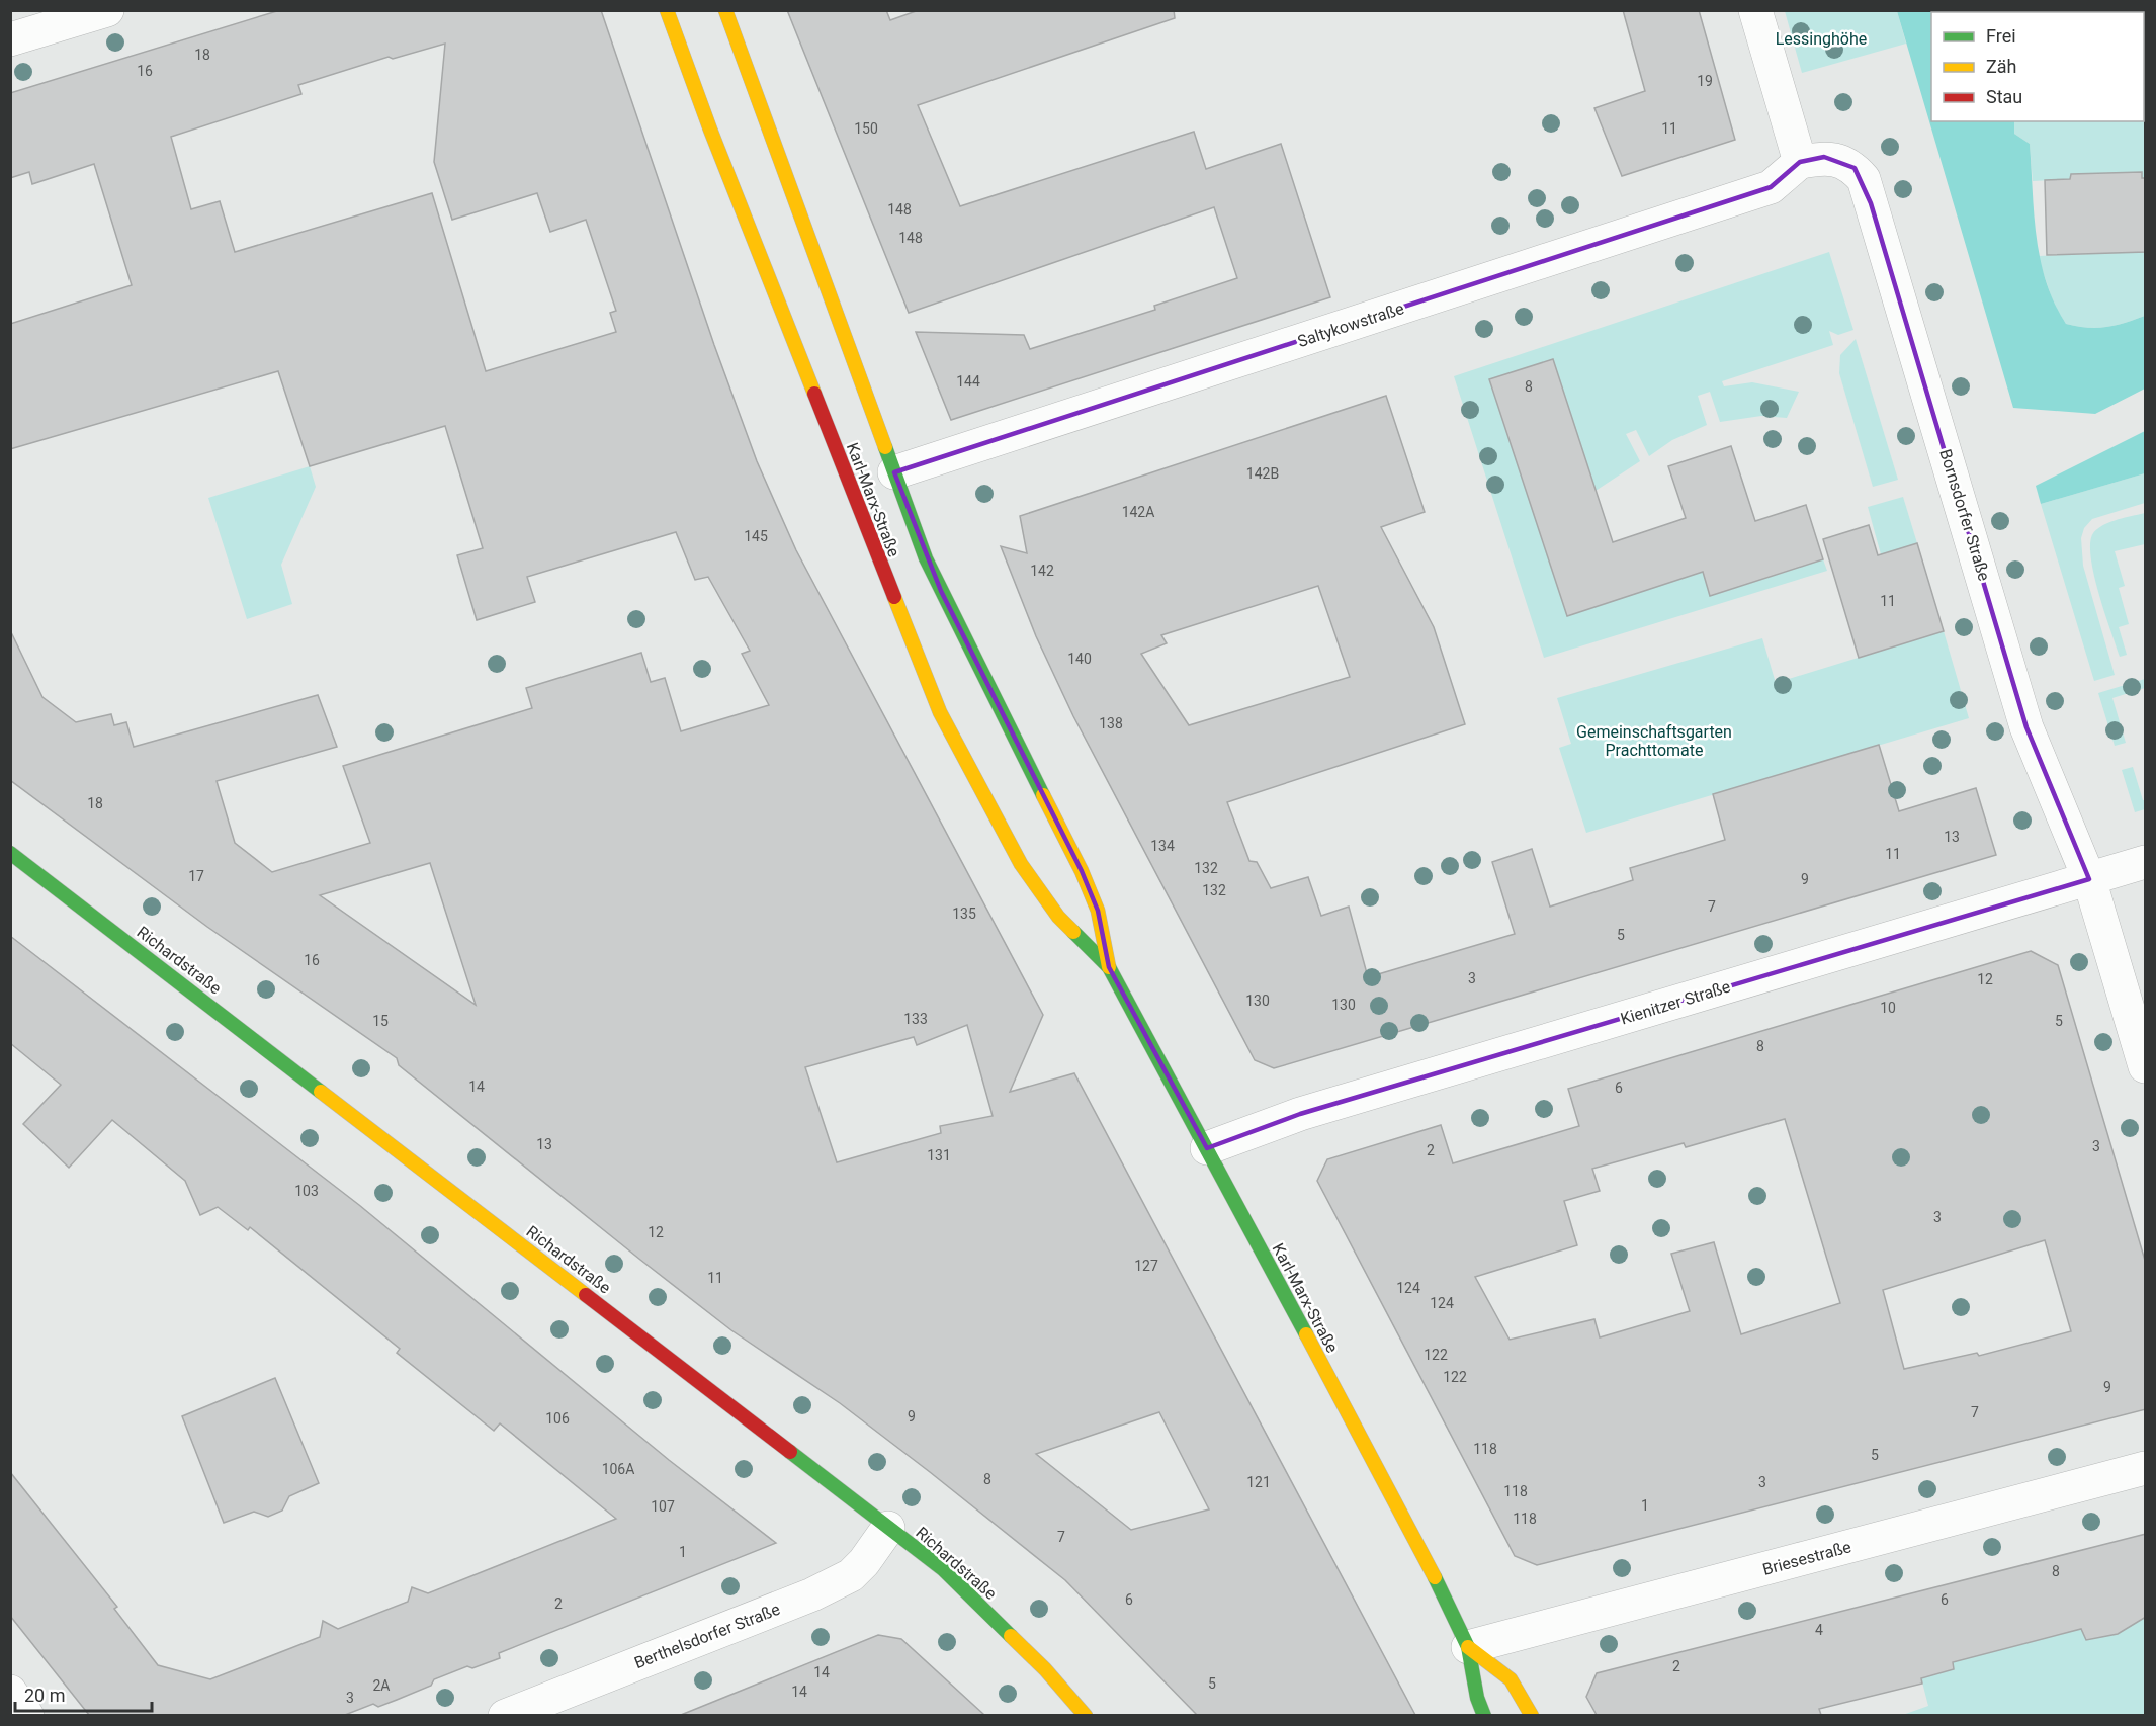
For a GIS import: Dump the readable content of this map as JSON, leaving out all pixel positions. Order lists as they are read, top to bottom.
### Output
{
  "streets": {
    "main road": ["Karl-Marx-Straße", "Richardstraße"],
    "street": [
      "Saltykowstraße",
      "Bornsdorfer Straße",
      "Kienitzer Straße",
      "Briesestraße",
      "Berthelsdorfer Straße"
    ]
  },
  "crossings": [
    ["Saltykowstraße", "Karl-Marx-Straße"],
    ["Saltykowstraße", "Bornsdorfer Straße"],
    ["Karl-Marx-Straße", "Kienitzer Straße"],
    ["Karl-Marx-Straße", "Briesestraße"],
    ["Bornsdorfer Straße", "Kienitzer Straße"],
    ["Richardstraße", "Berthelsdorfer Straße"]
  ],
  "parks": ["Lessinghöhe", "Gemeinschaftsgarten Prachttomate"],
  "house_numbers": [
    "18",
    "16",
    "19",
    "150",
    "11",
    "148",
    "148",
    "144",
    "8",
    "142B",
    "142A",
    "145",
    "142",
    "11",
    "140",
    "138",
    "18",
    "13",
    "134",
    "11",
    "132",
    "17",
    "9",
    "132",
    "7",
    "135",
    "5",
    "16",
    "3",
    "12",
    "130",
    "130",
    "10",
    "133",
    "15",
    "5",
    "8",
    "14",
    "6",
    "13",
    "3",
    "2",
    "131",
    "103",
    "3",
    "12",
    "127",
    "11",
    "124",
    "124",
    "122",
    "122",
    "9",
    "7",
    "9",
    "106",
    "118",
    "5",
    "106A",
    "8",
    "121",
    "3",
    "118",
    "1",
    "107",
    "118",
    "7",
    "1",
    "8",
    "6",
    "6",
    "2",
    "4",
    "2",
    "14",
    "5",
    "2A",
    "14",
    "3"
  ],
  "legend": ["Frei", "Zäh", "Stau"],
  "scale_bar": "20 m"
}
